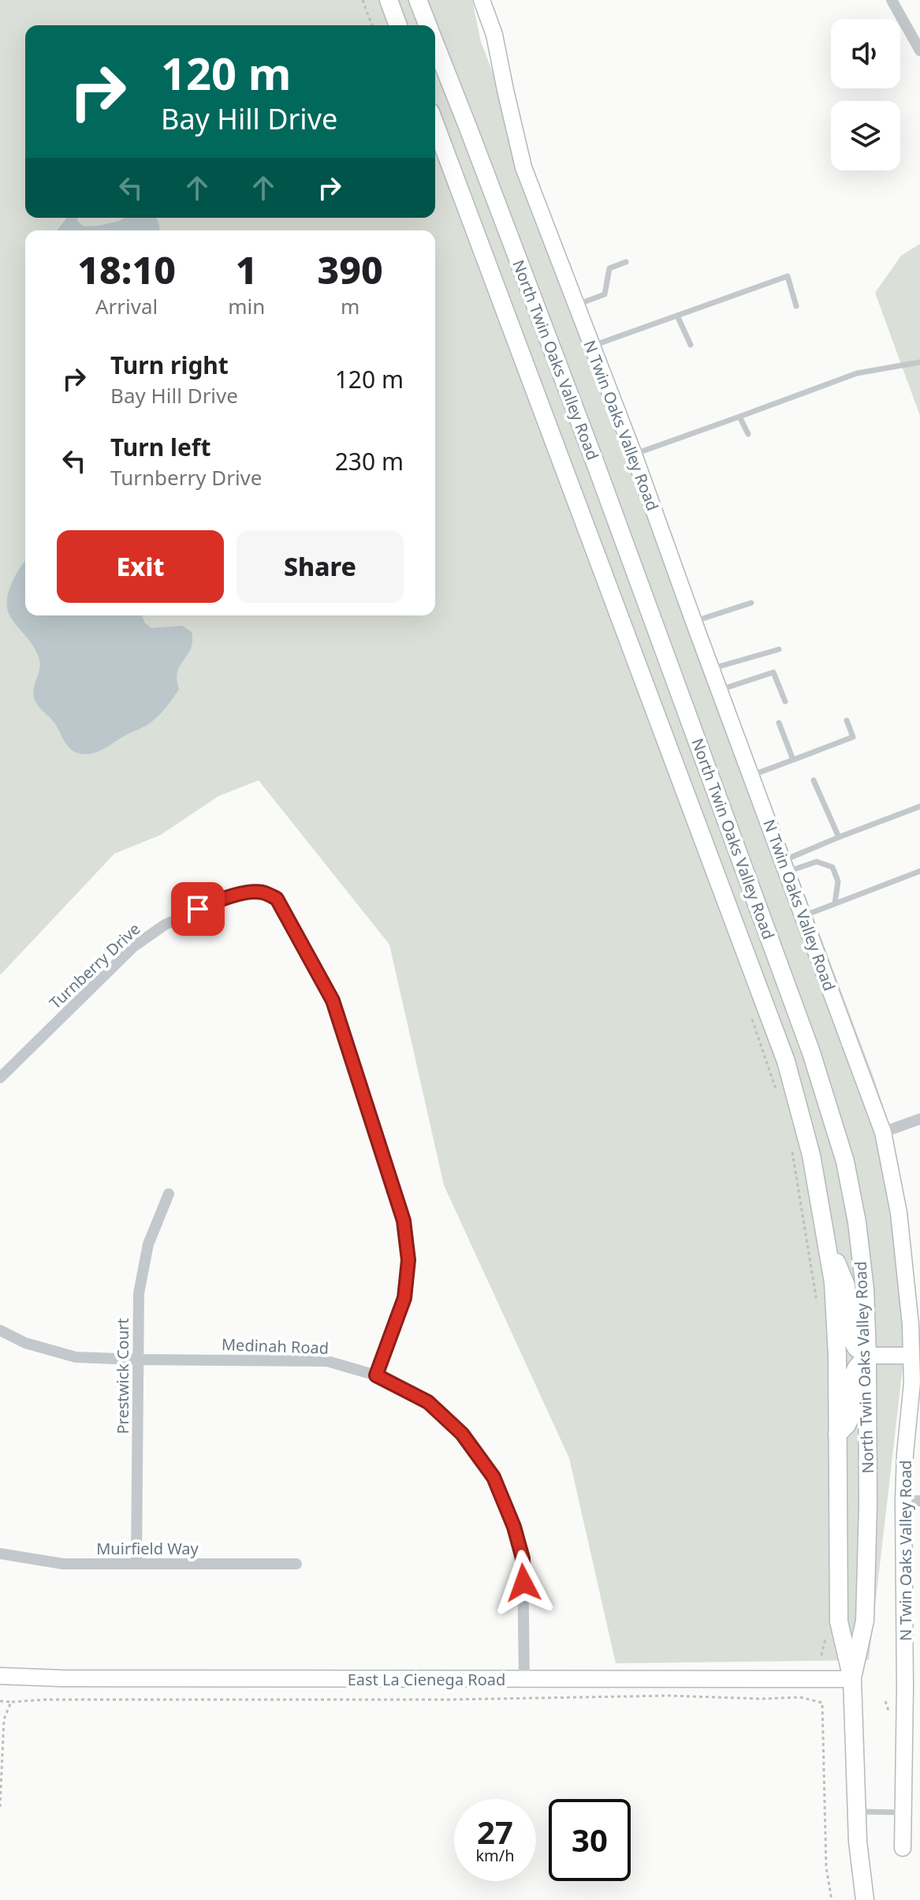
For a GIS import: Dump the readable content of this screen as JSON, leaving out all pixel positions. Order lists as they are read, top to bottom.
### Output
{
  "streets": {
    "main road": ["North Twin Oaks Valley Road"],
    "street": [
      "N Twin Oaks Valley Road",
      "Turnberry Drive",
      "Medinah Road",
      "Prestwick Court",
      "Muirfield Way",
      "East La Cienega Road"
    ]
  },
  "crossings": [
    ["North Twin Oaks Valley Road", "East La Cienega Road"],
    ["Turnberry Drive", "Medinah Road"],
    ["Medinah Road", "Prestwick Court"],
    ["Medinah Road", "East La Cienega Road"],
    ["Prestwick Court", "Muirfield Way"]
  ],
  "page": {
    "turn": ["120 m", "Bay Hill Drive"],
    "eta": [
      "18:10",
      "Arrival",
      "1",
      "min",
      "390",
      "m"
    ],
    "list": [
      {
        "name": "Turn right",
        "note": "Bay Hill Drive",
        "value": "120 m"
      },
      {
        "name": "Turn left",
        "note": "Turnberry Drive",
        "value": "230 m"
      }
    ],
    "buttons": ["Exit", "Share"],
    "speed": "27 km/h",
    "limit": "30"
  }
}
